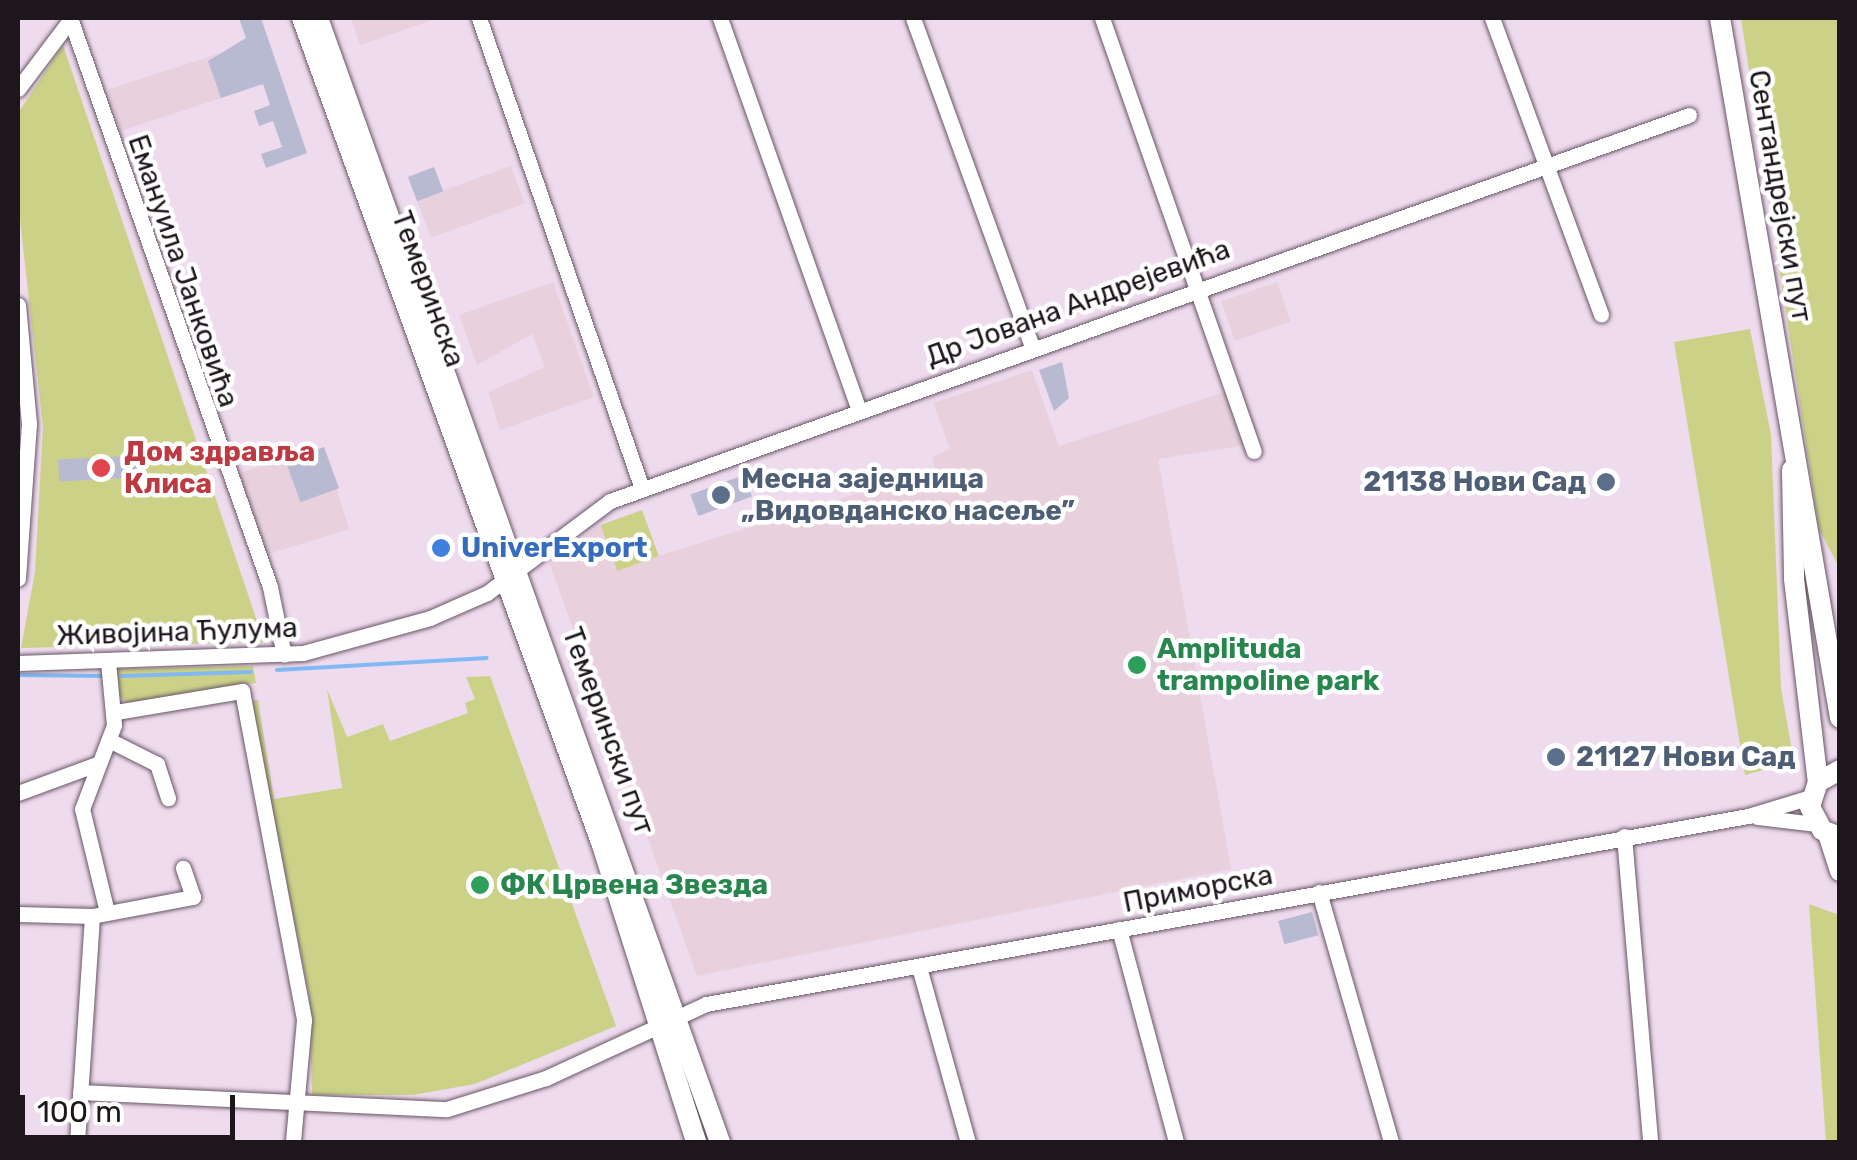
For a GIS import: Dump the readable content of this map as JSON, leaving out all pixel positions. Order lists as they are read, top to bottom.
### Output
{
  "streets": {
    "main road": ["Сентандрејски пут", "Темеринска", "Темерински пут"],
    "street": [
      "Емануила Јанковића",
      "Др Јована Андрејевића",
      "Живојина Ћулума",
      "Приморска"
    ]
  },
  "crossings": [
    ["Сентандрејски пут", "Приморска"],
    ["Емануила Јанковића", "Живојина Ћулума"],
    ["Темеринска", "Др Јована Андрејевића"],
    ["Темеринска", "Живојина Ћулума"],
    ["Темеринска", "Темерински пут"],
    ["Др Јована Андрејевића", "Живојина Ћулума"],
    ["Др Јована Андрејевића", "Темерински пут"],
    ["Живојина Ћулума", "Темерински пут"],
    ["Темерински пут", "Приморска"]
  ],
  "places": [
    "Дом здравља Клиса",
    "21138 Нови Сад",
    "Месна заједница „Видовданско насеље”",
    "UniverExport",
    "Amplituda trampoline park",
    "21127 Нови Сад",
    "ФК Црвена Звезда"
  ],
  "scale_bar": "100 m"
}
